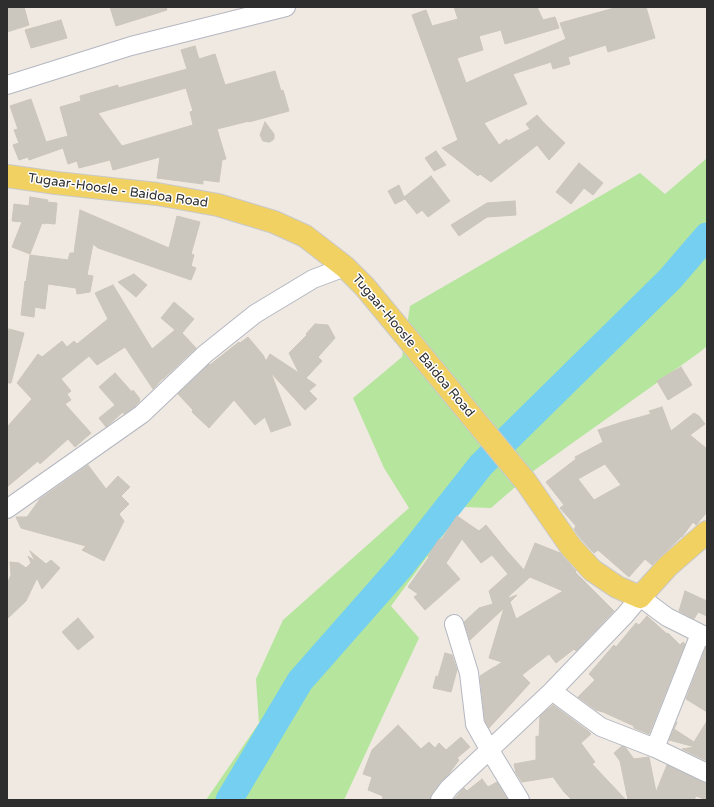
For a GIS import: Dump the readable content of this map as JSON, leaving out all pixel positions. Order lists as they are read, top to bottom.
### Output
{
  "streets": {
    "main road": ["Tugaar-Hoosle - Baidoa Road"]
  }
}
